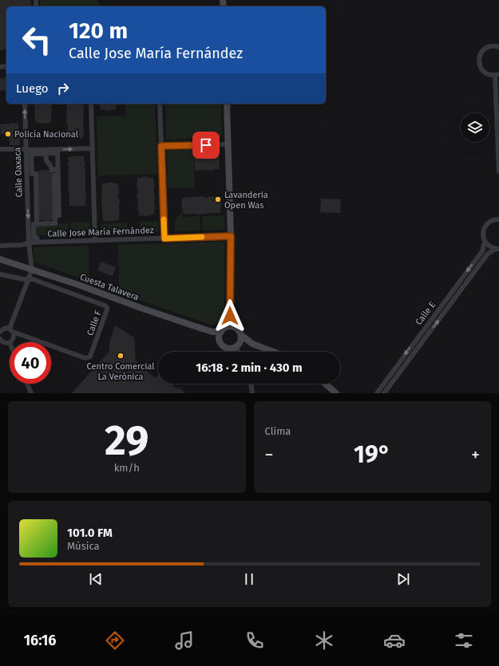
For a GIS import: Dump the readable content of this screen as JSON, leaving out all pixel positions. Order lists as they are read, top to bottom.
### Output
{
  "streets": {
    "main road": ["Cuesta Talavera"],
    "street": [
      "Calle Oaxaca",
      "Calle Jose María Fernández",
      "Calle E",
      "Calle F"
    ]
  },
  "crossings": [
    ["Calle Oaxaca", "Calle Jose María Fernández"],
    ["Calle Oaxaca", "Cuesta Talavera"]
  ],
  "places": ["Policía Nacional", "Lavanderia Open Was", "Centro Comercial La Verónica"],
  "page": {
    "turn": ["120 m", "Calle Jose María Fernández"],
    "then": "Luego",
    "limit": "40",
    "trip": "16:18 · 2 min · 430 m",
    "tile": [
      ["29", "km/h"],
      "Clima"
    ],
    "heat": ["−", "19°", "+"],
    "song": ["101.0 FM", "Música"],
    "tabs": "16:16"
  }
}
